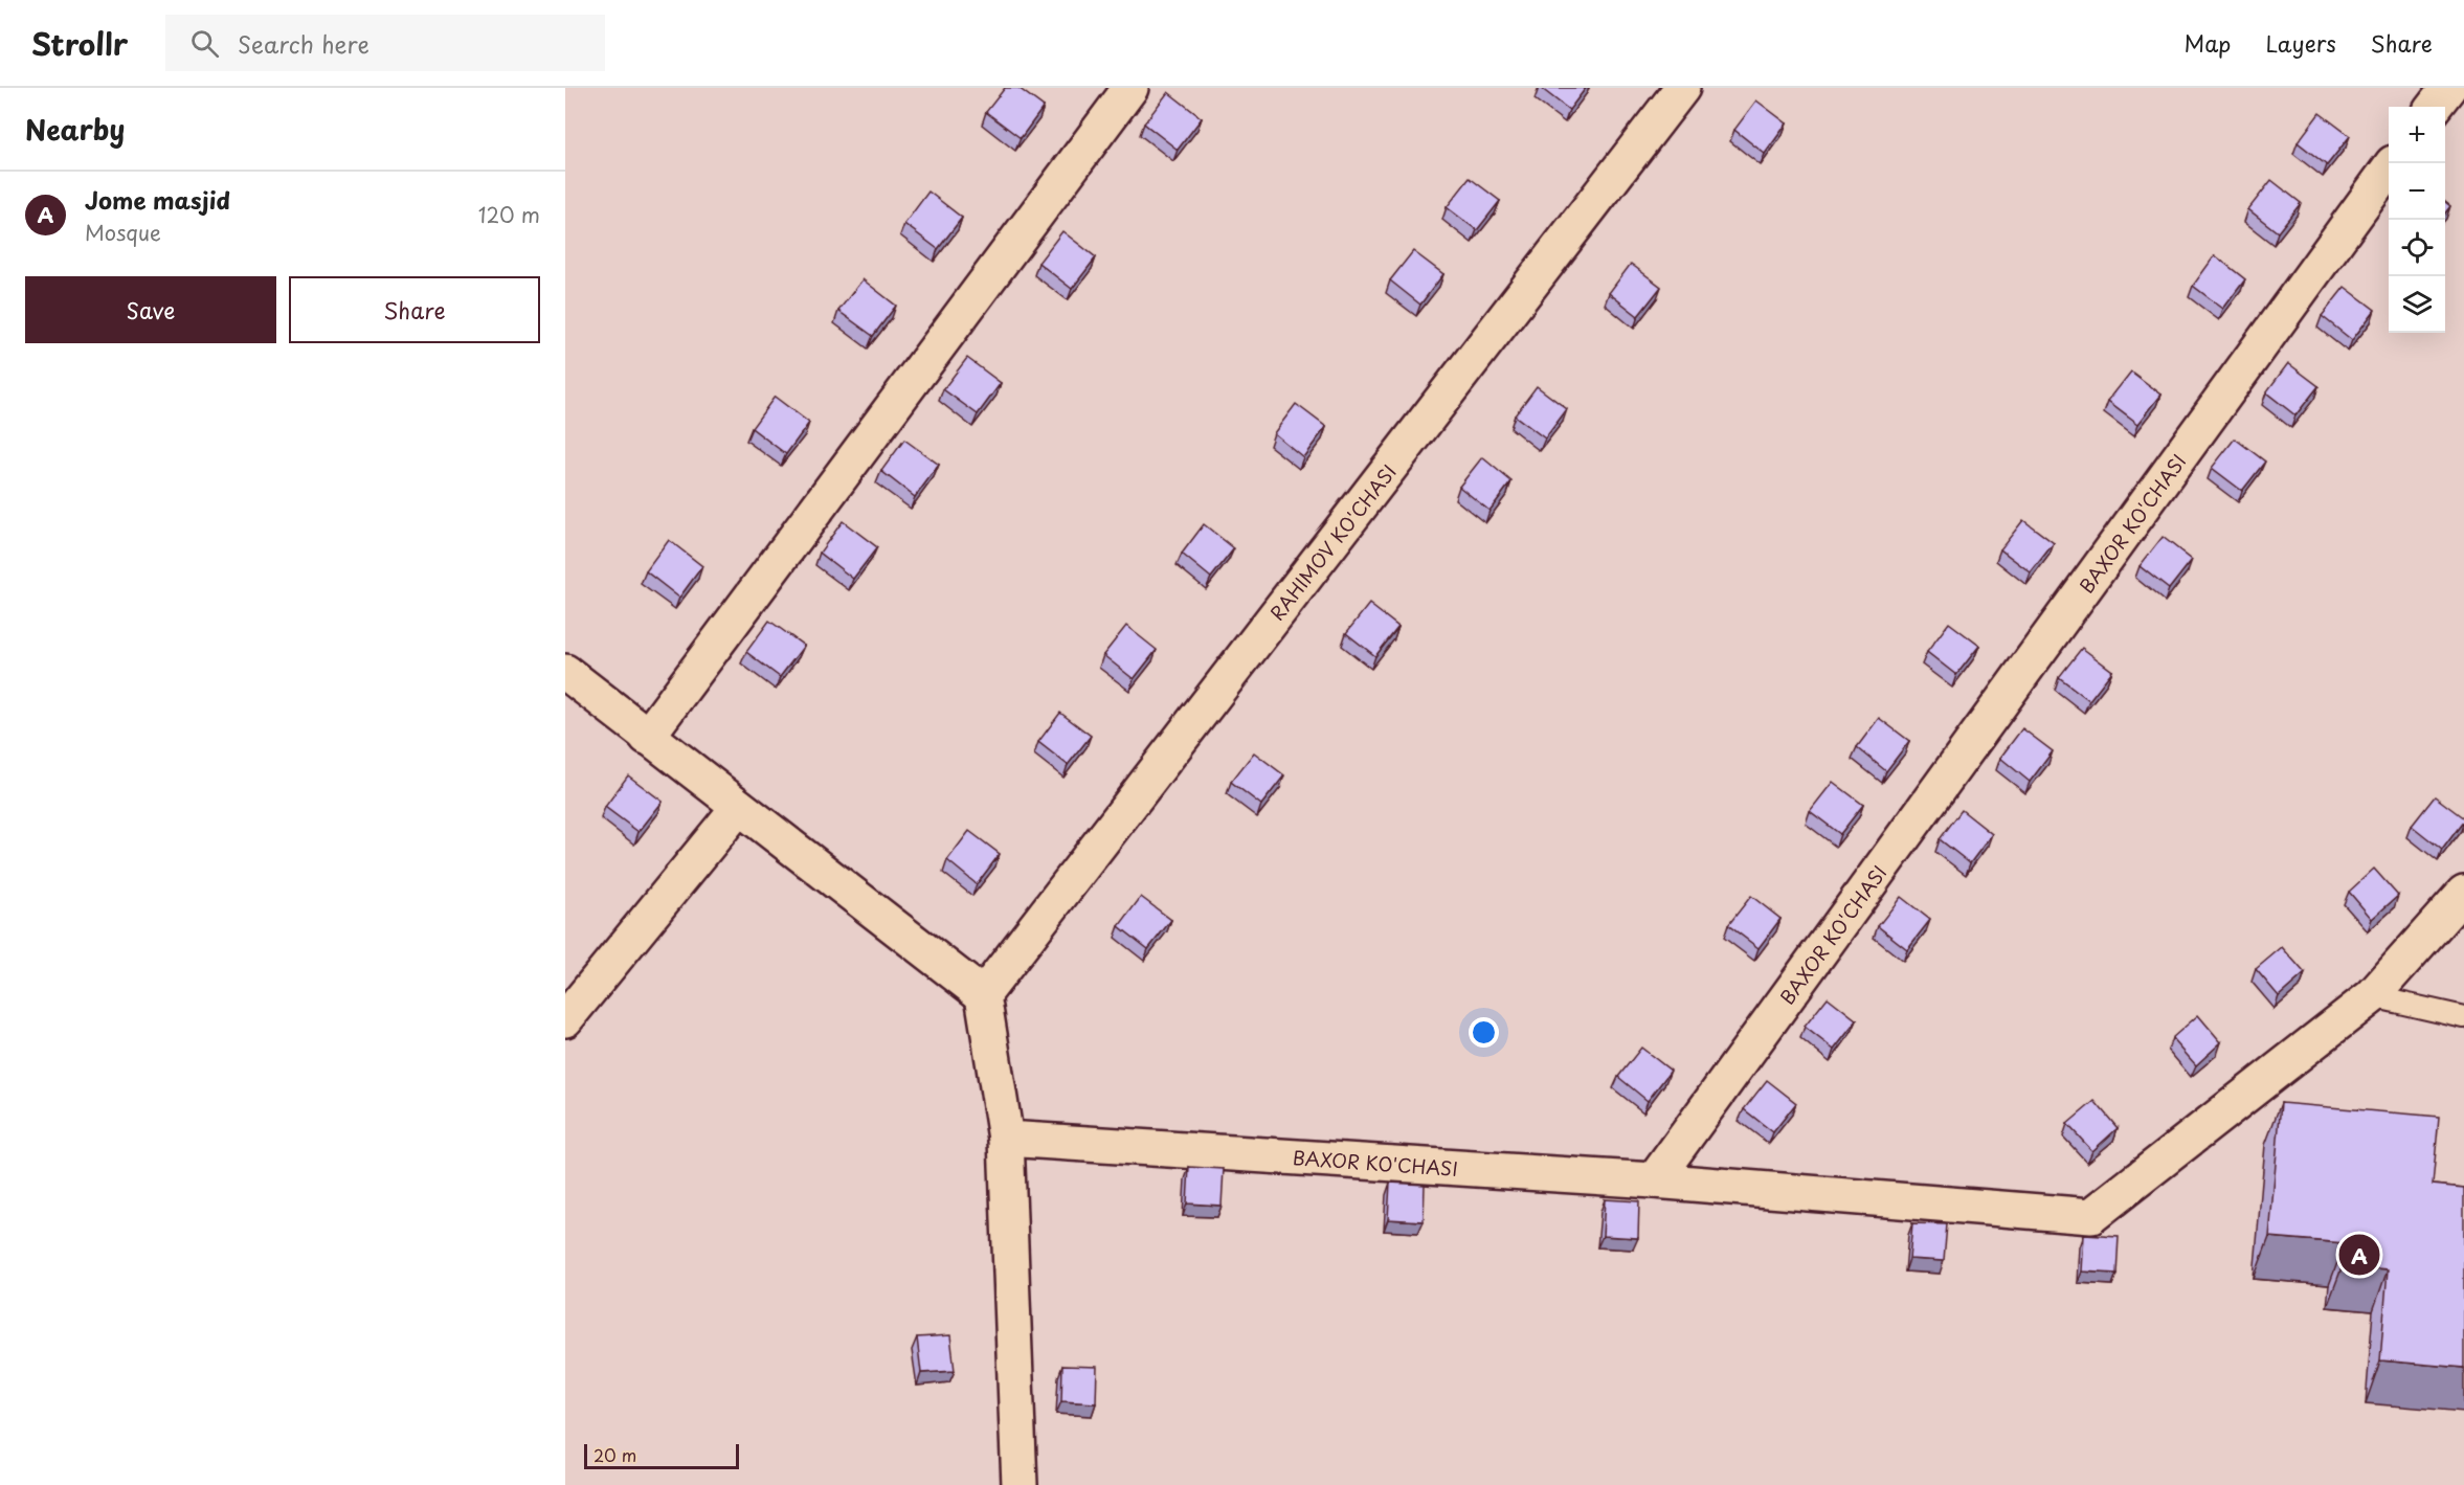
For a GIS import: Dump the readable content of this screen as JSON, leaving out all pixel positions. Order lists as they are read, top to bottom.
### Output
{
  "streets": {
    "street": ["BAXOR KO'CHASI", "RAHIMOV KO'CHASI"]
  },
  "scale_bar": "20 m",
  "page": {
    "header": "Strollr",
    "search": "Search here",
    "nav": ["Map", "Layers", "Share"],
    "heading": "Nearby",
    "map_buttons": ["+", "−"],
    "list": [
      {
        "mark": "A",
        "name": "Jome masjid",
        "note": "Mosque",
        "value": "120 m"
      }
    ],
    "buttons": ["Save", "Share"],
    "pins": "A",
    "scale": "20 m"
  }
}
